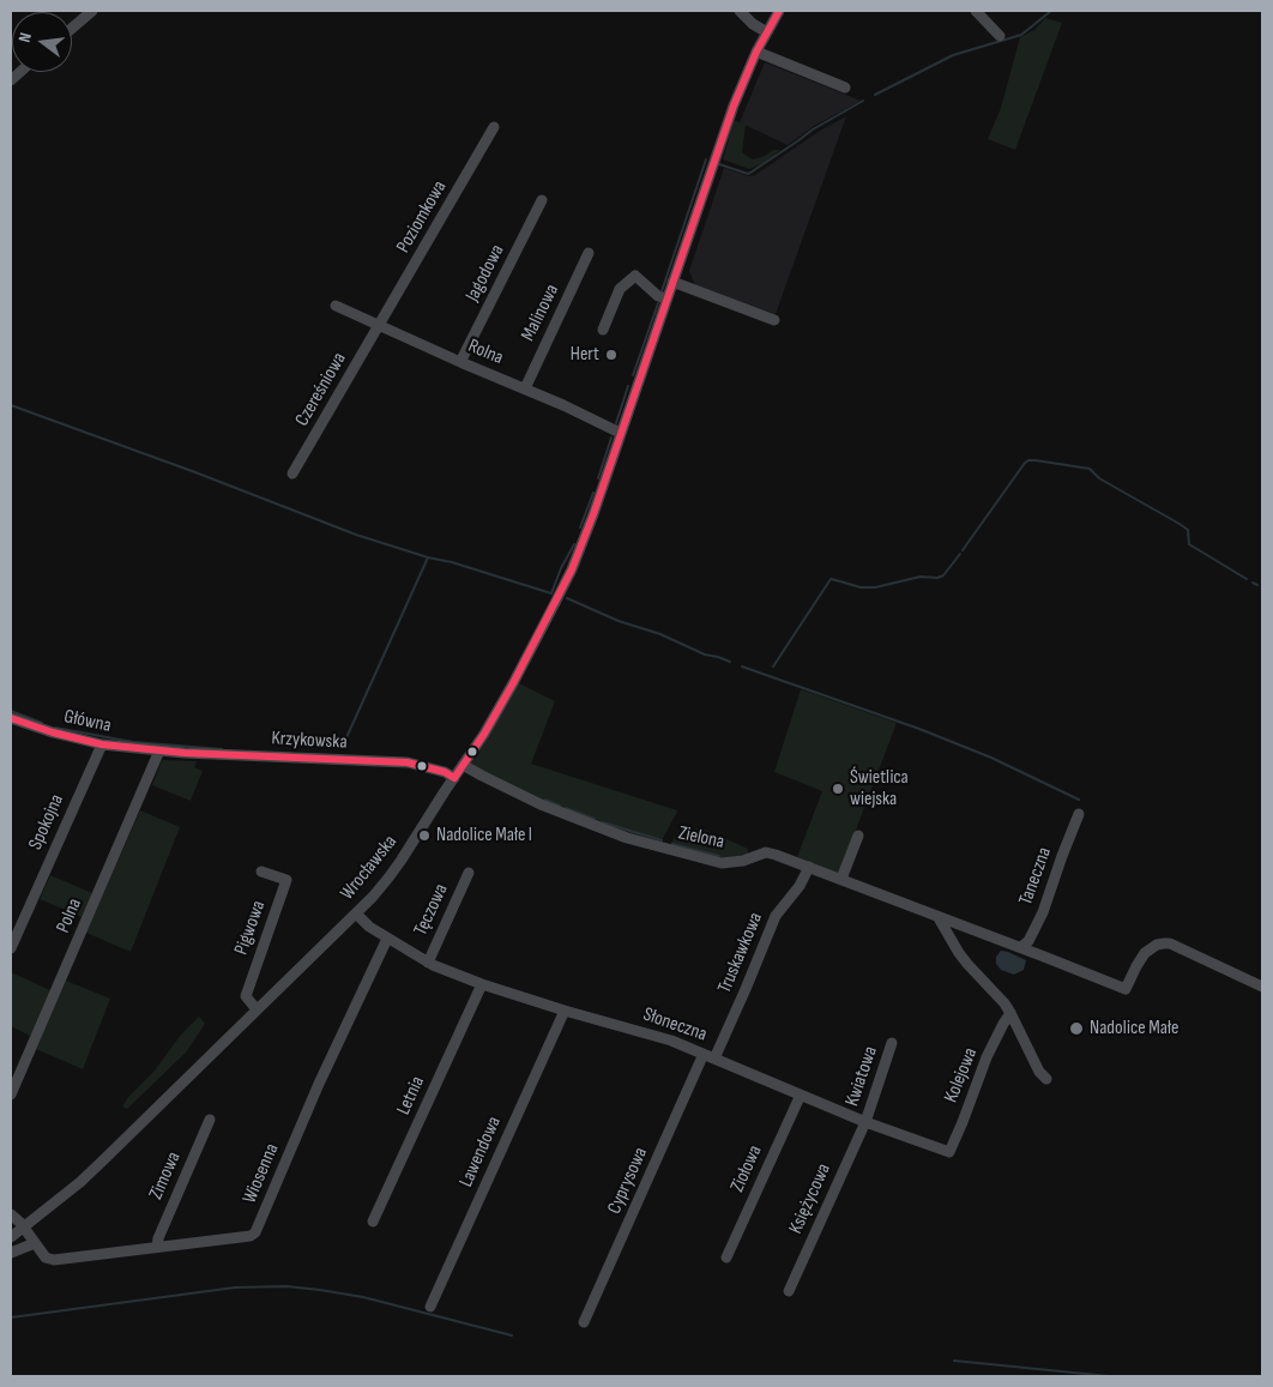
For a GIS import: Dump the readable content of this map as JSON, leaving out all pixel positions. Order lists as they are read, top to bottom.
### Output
{
  "streets": {
    "street": [
      "Poziomkowa",
      "Jagodowa",
      "Malinowa",
      "Rolna",
      "Czereśniowa",
      "Główna",
      "Krzykowska",
      "Spokojna",
      "Zielona",
      "Wrocławska",
      "Taneczna",
      "Tęczowa",
      "Polna",
      "Pigwowa",
      "Truskawkowa",
      "Słoneczna",
      "Kolejowa",
      "Kwiatowa",
      "Letnia",
      "Lawendowa",
      "Ziołowa",
      "Wiosenna",
      "Zimowa",
      "Cyprysowa",
      "Księżycowa"
    ]
  },
  "crossings": [
    ["Poziomkowa", "Rolna"],
    ["Poziomkowa", "Czereśniowa"],
    ["Jagodowa", "Rolna"],
    ["Malinowa", "Rolna"],
    ["Rolna", "Czereśniowa"],
    ["Rolna", "Wrocławska"],
    ["Główna", "Krzykowska"],
    ["Główna", "Spokojna"],
    ["Główna", "Polna"],
    ["Krzykowska", "Wrocławska"],
    ["Krzykowska", "Polna"],
    ["Zielona", "Wrocławska"],
    ["Zielona", "Taneczna"],
    ["Zielona", "Truskawkowa"],
    ["Wrocławska", "Pigwowa"],
    ["Wrocławska", "Wiosenna"],
    ["Tęczowa", "Słoneczna"],
    ["Truskawkowa", "Słoneczna"],
    ["Słoneczna", "Kolejowa"],
    ["Słoneczna", "Kwiatowa"],
    ["Słoneczna", "Letnia"],
    ["Słoneczna", "Lawendowa"],
    ["Słoneczna", "Ziołowa"],
    ["Słoneczna", "Wiosenna"],
    ["Słoneczna", "Cyprysowa"],
    ["Słoneczna", "Księżycowa"],
    ["Kwiatowa", "Księżycowa"],
    ["Wiosenna", "Zimowa"]
  ],
  "places": [
    "Hert",
    "Świetlica wiejska",
    "Nadolice Małe I",
    "Nadolice Małe"
  ],
  "north": "left"
}
